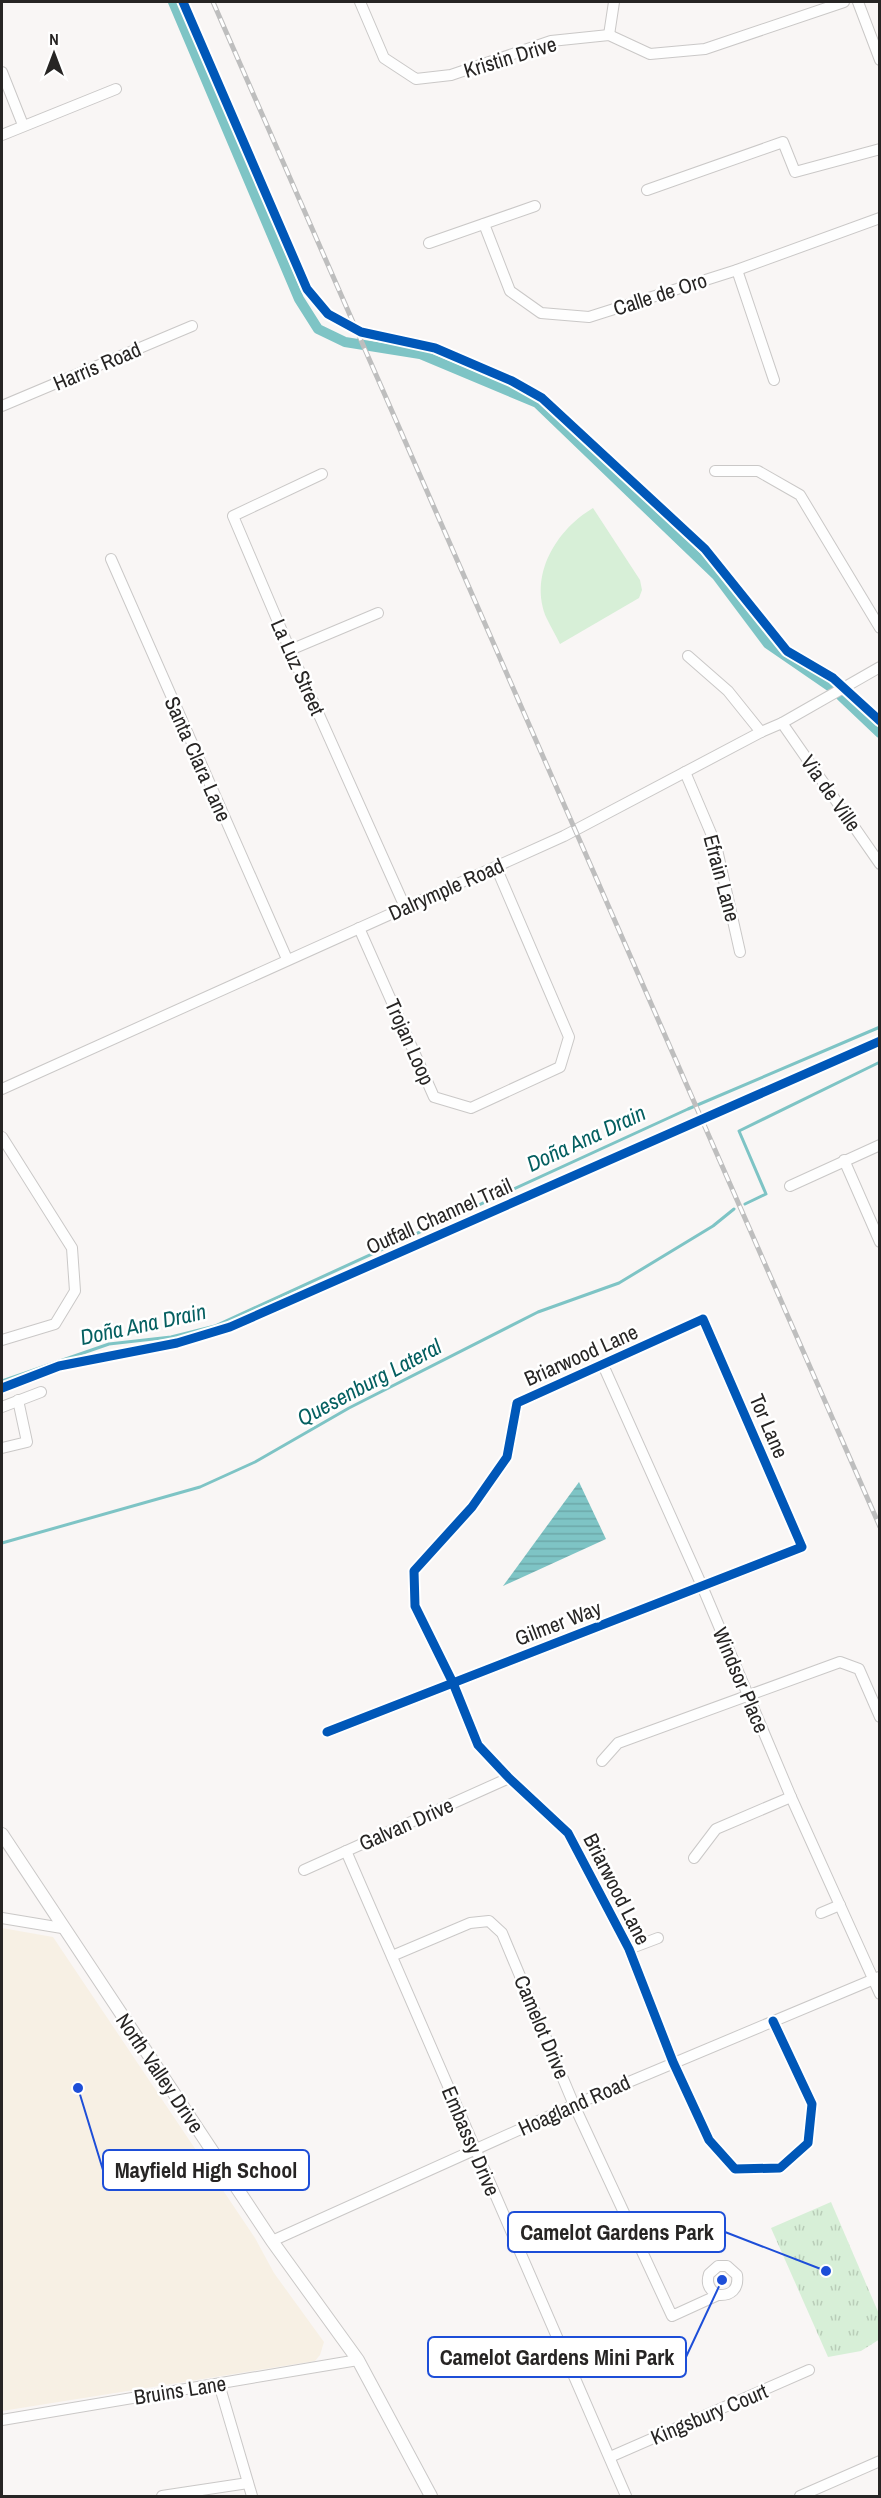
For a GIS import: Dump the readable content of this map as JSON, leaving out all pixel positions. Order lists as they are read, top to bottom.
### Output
{
  "streets": {
    "main road": ["North Valley Drive"],
    "street": [
      "Kristin Drive",
      "Calle de Oro",
      "Harris Road",
      "La Luz Street",
      "Santa Clara Lane",
      "Via de Ville",
      "Efrain Lane",
      "Dalrymple Road",
      "Trojan Loop",
      "Briarwood Lane",
      "Tor Lane",
      "Gilmer Way",
      "Windsor Place",
      "Galvan Drive",
      "Camelot Drive",
      "Hoagland Road",
      "Embassy Drive",
      "Bruins Lane",
      "Kingsbury Court"
    ],
    "cycle path": ["Outfall Channel Trail"]
  },
  "crossings": [
    ["La Luz Street", "Dalrymple Road"],
    ["Santa Clara Lane", "Dalrymple Road"],
    ["Via de Ville", "Dalrymple Road"],
    ["Efrain Lane", "Dalrymple Road"],
    ["Dalrymple Road", "Trojan Loop"],
    ["Briarwood Lane", "Tor Lane"],
    ["Briarwood Lane", "Gilmer Way"],
    ["Briarwood Lane", "Windsor Place"],
    ["Briarwood Lane", "Galvan Drive"],
    ["Briarwood Lane", "Hoagland Road"],
    ["Tor Lane", "Gilmer Way"],
    ["Gilmer Way", "Windsor Place"],
    ["Windsor Place", "Hoagland Road"],
    ["Galvan Drive", "Embassy Drive"],
    ["Camelot Drive", "Hoagland Road"],
    ["Camelot Drive", "Embassy Drive"],
    ["North Valley Drive", "Hoagland Road"],
    ["North Valley Drive", "Bruins Lane"],
    ["Hoagland Road", "Embassy Drive"],
    ["Embassy Drive", "Kingsbury Court"]
  ],
  "water": ["Doña Ana Drain", "Quesenburg Lateral"],
  "places": ["Mayfield High School", "Camelot Gardens Park", "Camelot Gardens Mini Park"],
  "north": "top"
}
